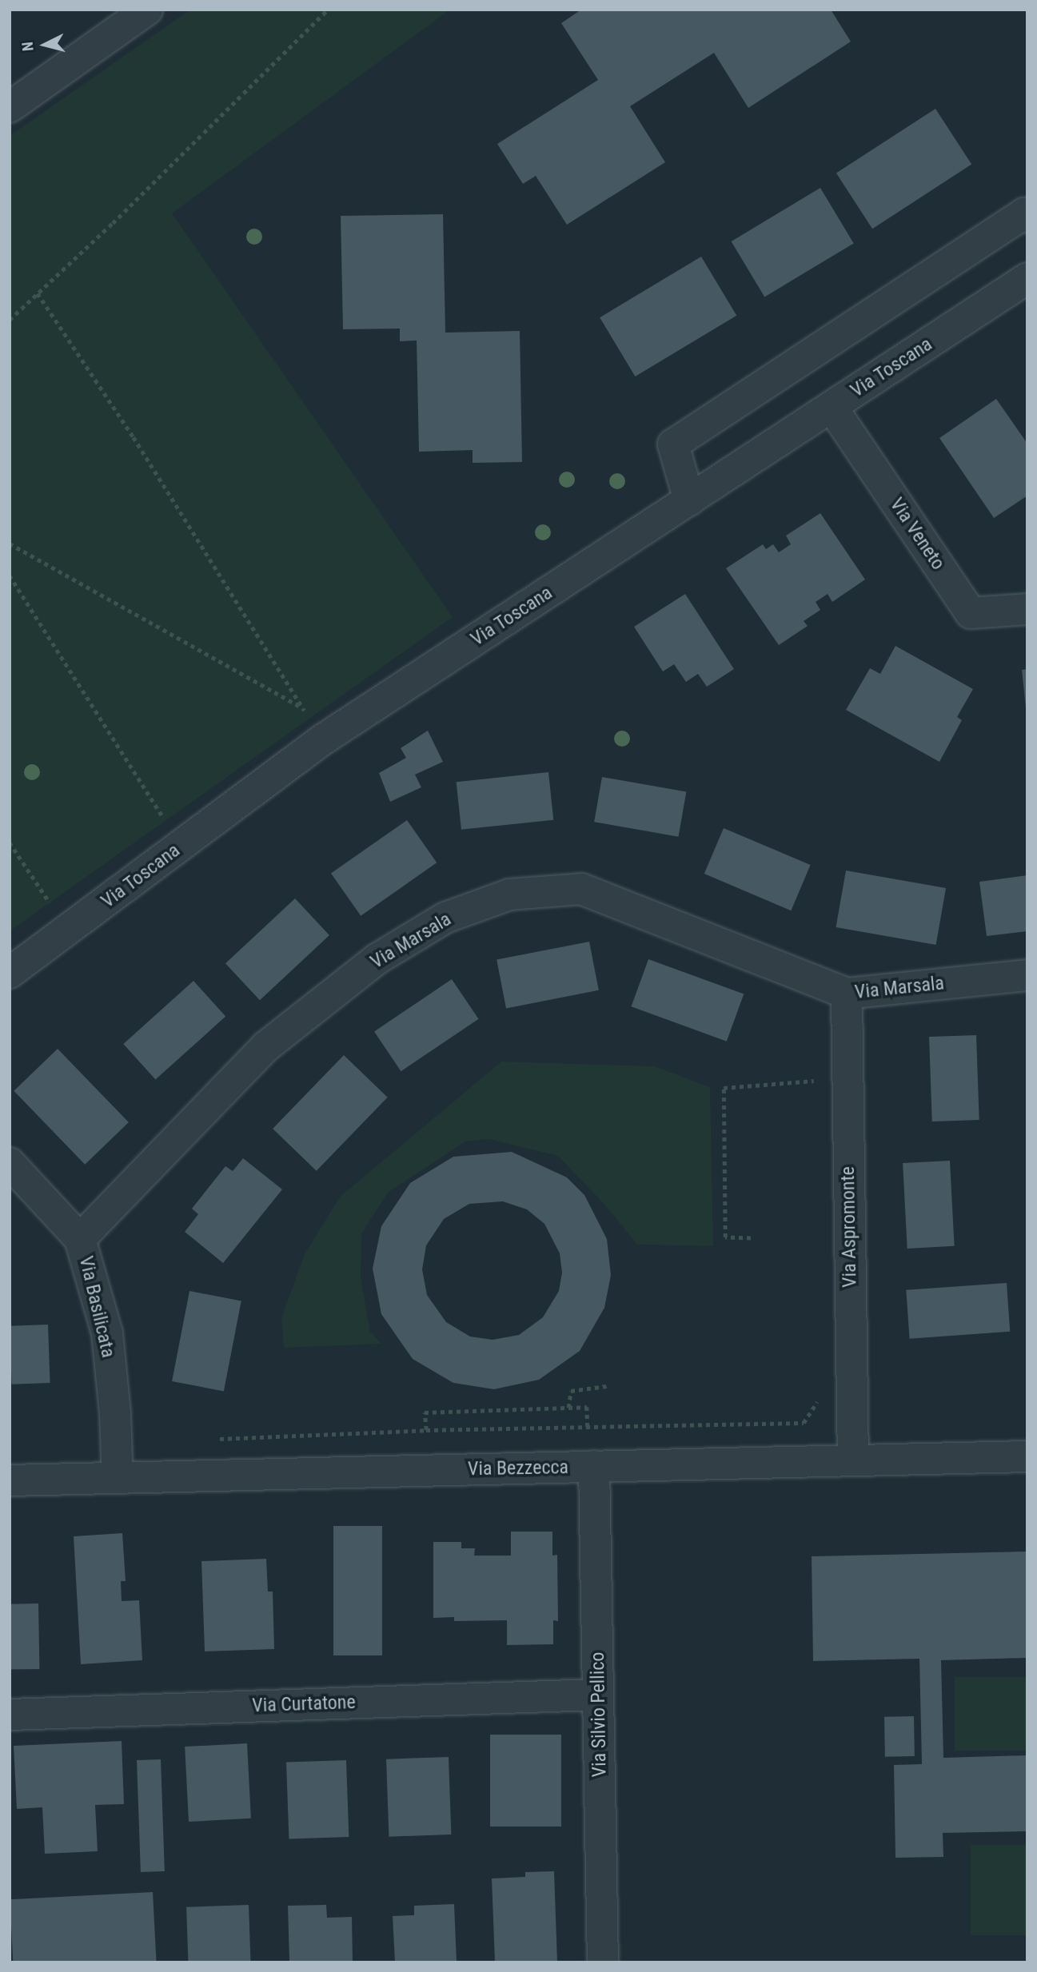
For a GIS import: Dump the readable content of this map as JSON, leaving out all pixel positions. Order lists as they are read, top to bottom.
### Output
{
  "streets": {
    "street": [
      "Via Toscana",
      "Via Veneto",
      "Via Marsala",
      "Via Aspromonte",
      "Via Basilicata",
      "Via Bezzecca",
      "Via Curtatone",
      "Via Silvio Pellico"
    ]
  },
  "crossings": [
    ["Via Toscana", "Via Veneto"],
    ["Via Marsala", "Via Aspromonte"],
    ["Via Marsala", "Via Basilicata"],
    ["Via Aspromonte", "Via Bezzecca"],
    ["Via Basilicata", "Via Bezzecca"],
    ["Via Bezzecca", "Via Silvio Pellico"],
    ["Via Curtatone", "Via Silvio Pellico"]
  ],
  "north": "left"
}
